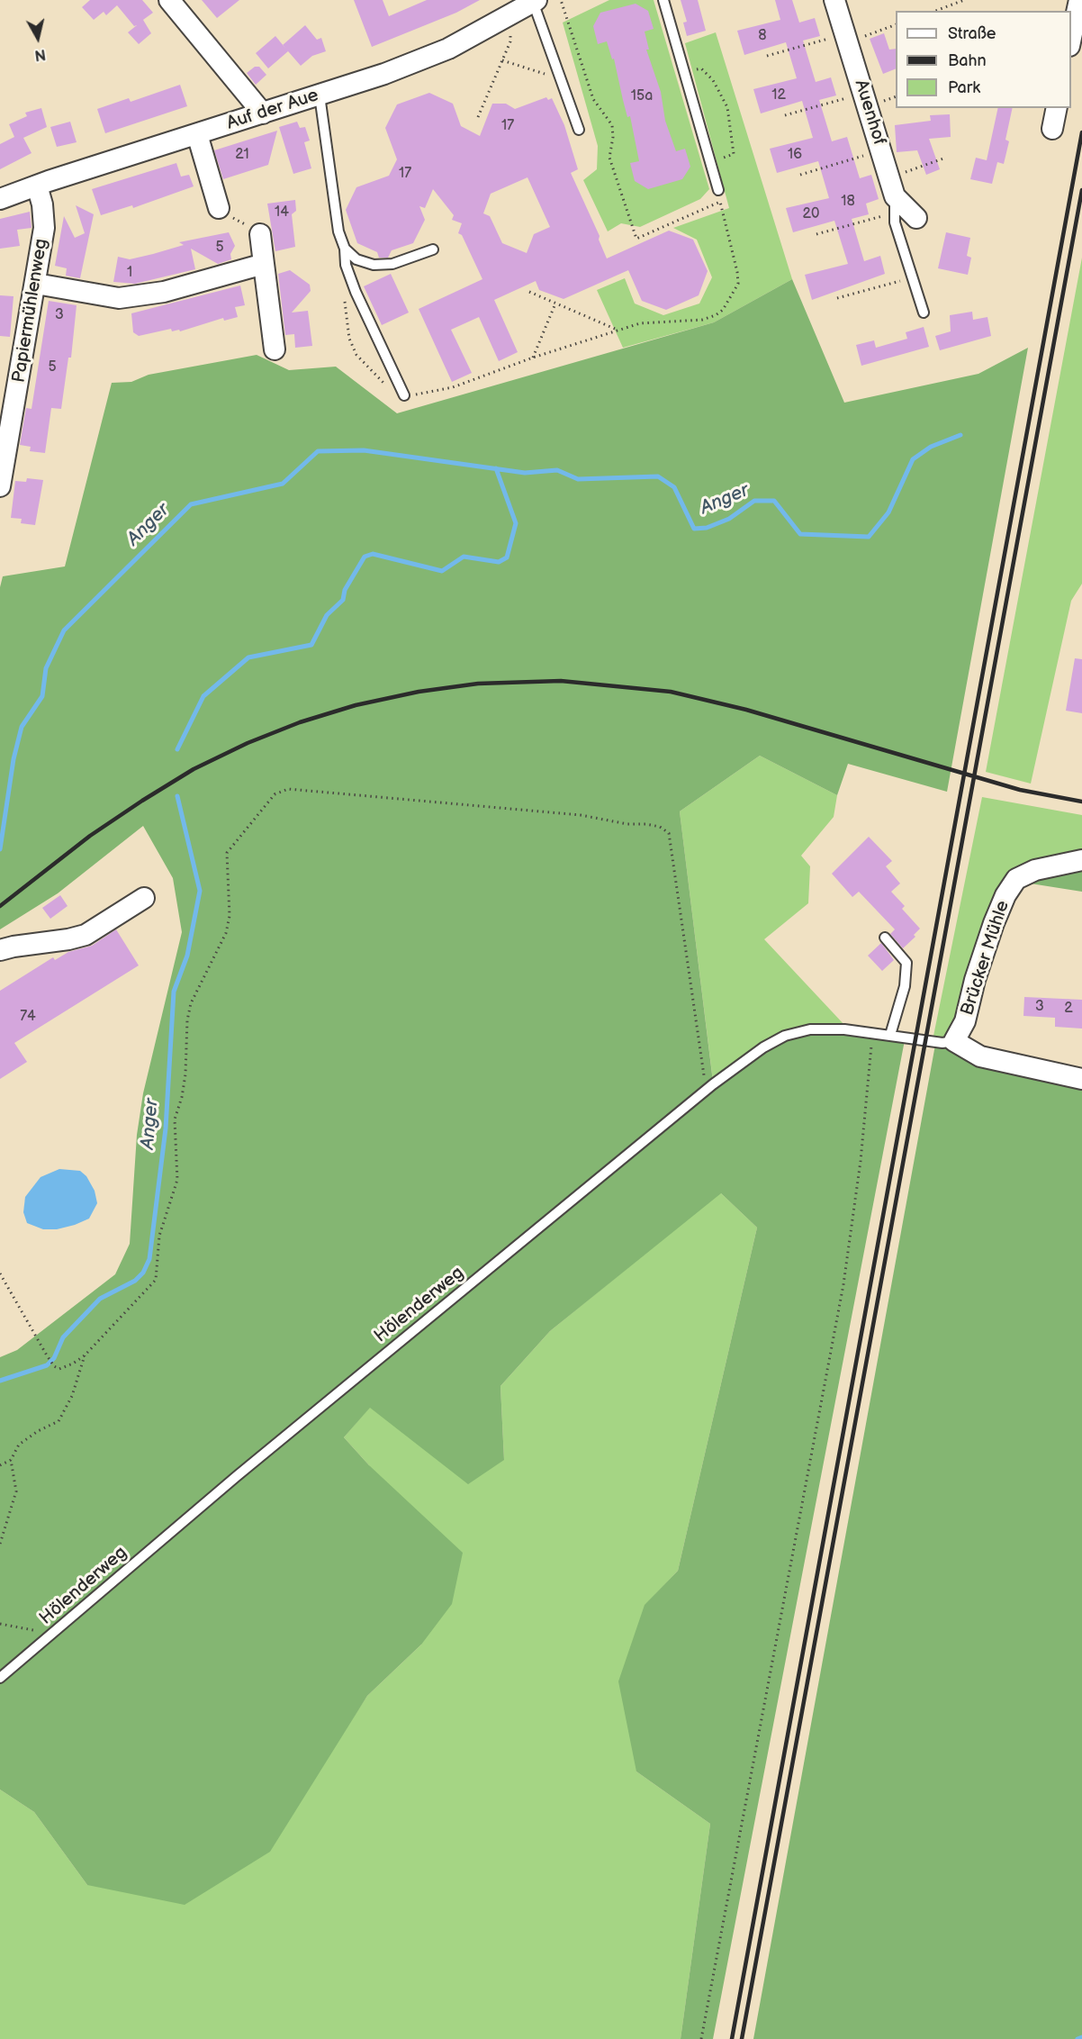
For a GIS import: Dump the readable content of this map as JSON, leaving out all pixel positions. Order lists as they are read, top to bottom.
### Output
{
  "streets": {
    "street": [
      "Auf der Aue",
      "Auenhof",
      "Papiermühlenweg",
      "Brücker Mühle"
    ],
    "lane": ["Hölenderweg"]
  },
  "crossings": [
    ["Auf der Aue", "Papiermühlenweg"],
    ["Brücker Mühle", "Hölenderweg"]
  ],
  "water": ["Anger"],
  "house_numbers": [
    "8",
    "12",
    "15a",
    "17",
    "21",
    "16",
    "17",
    "18",
    "14",
    "20",
    "5",
    "1",
    "3",
    "5",
    "3",
    "2",
    "74"
  ],
  "legend": ["Straße", "Bahn", "Park"],
  "north": "bottom"
}
